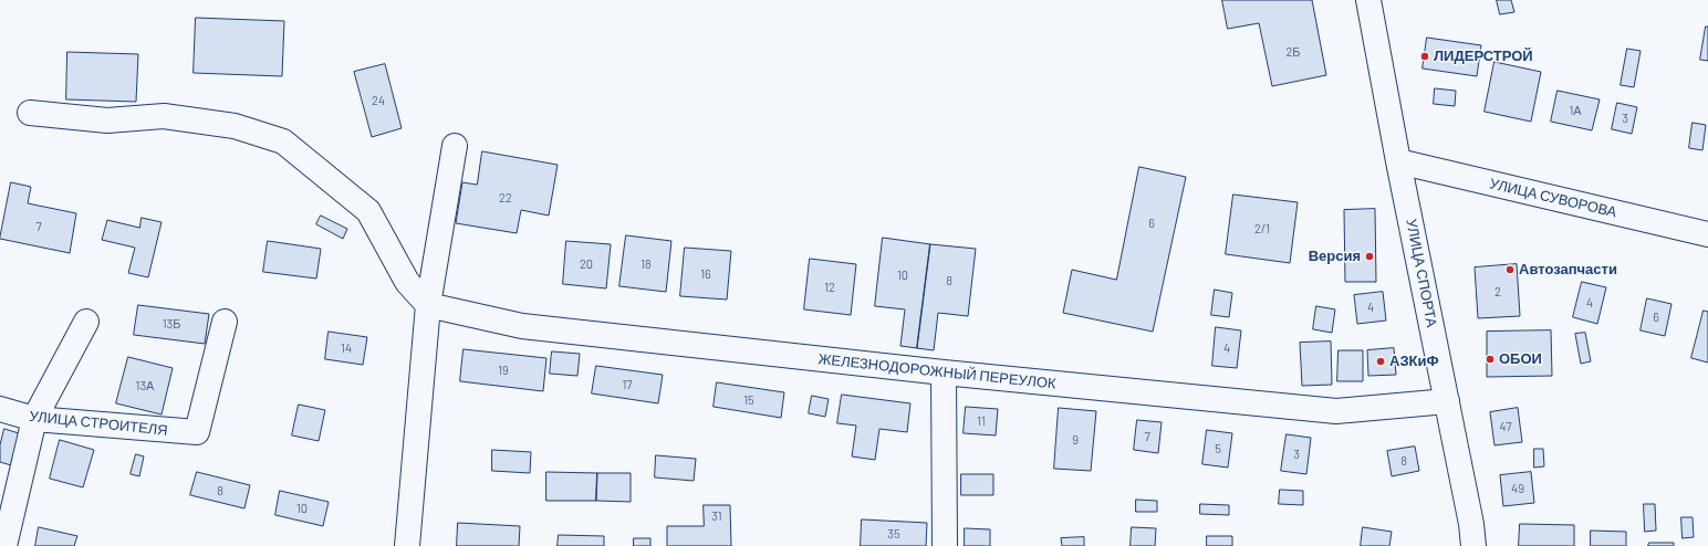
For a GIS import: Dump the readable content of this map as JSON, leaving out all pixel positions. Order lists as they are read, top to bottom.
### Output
{
  "streets": {
    "street": [
      "УЛИЦА СУВОРОВА",
      "УЛИЦА СПОРТА",
      "ЖЕЛЕЗНОДОРОЖНЫЙ ПЕРЕУЛОК",
      "УЛИЦА СТРОИТЕЛЯ"
    ]
  },
  "crossings": [
    ["УЛИЦА СУВОРОВА", "УЛИЦА СПОРТА"],
    ["УЛИЦА СПОРТА", "ЖЕЛЕЗНОДОРОЖНЫЙ ПЕРЕУЛОК"]
  ],
  "places": [
    "ЛИДЕРСТРОЙ",
    "Версия",
    "Автозапчасти",
    "ОБОИ",
    "АЗКиФ"
  ],
  "house_numbers": [
    "2Б",
    "24",
    "1А",
    "3",
    "22",
    "6",
    "7",
    "2/1",
    "20",
    "18",
    "16",
    "10",
    "8",
    "12",
    "2",
    "4",
    "4",
    "6",
    "13Б",
    "14",
    "4",
    "19",
    "17",
    "13А",
    "15",
    "11",
    "47",
    "7",
    "9",
    "5",
    "3",
    "8",
    "49",
    "8",
    "10",
    "31",
    "35"
  ]
}
